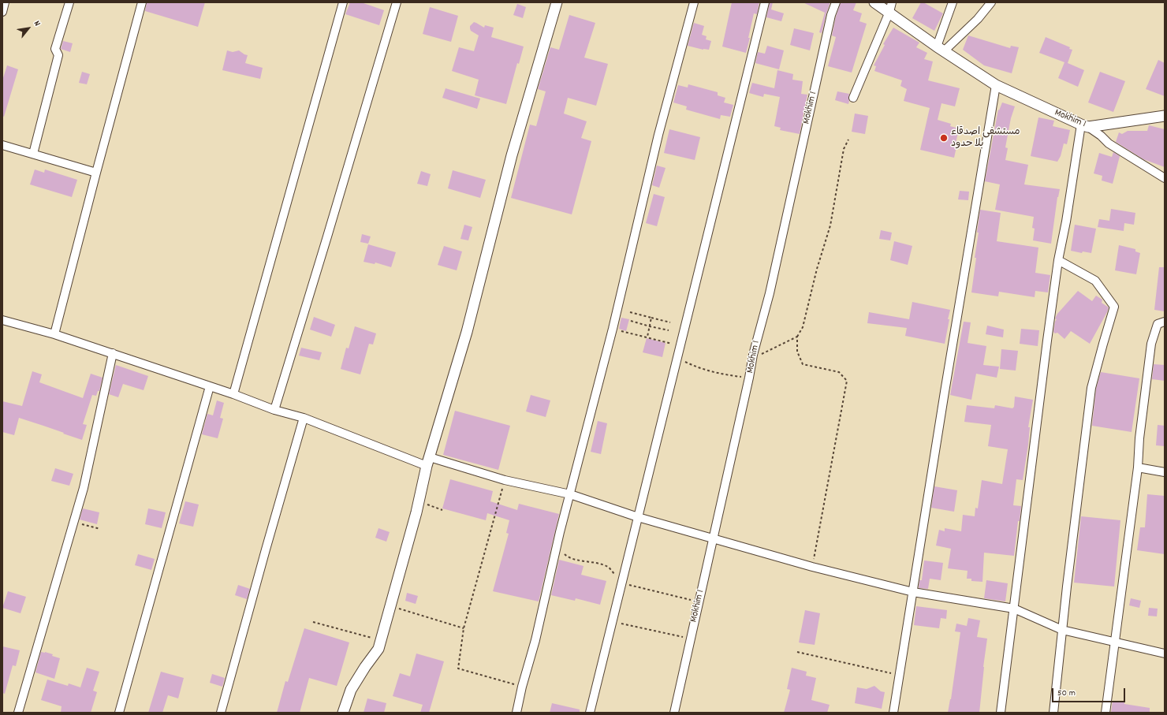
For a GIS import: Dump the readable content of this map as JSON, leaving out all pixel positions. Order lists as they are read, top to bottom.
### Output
{
  "streets": {
    "street": ["Mokhim 1"]
  },
  "places": ["مستشفى اصدقاء بلا حدود"],
  "scale_bar": "50 m",
  "north": "top right"
}
